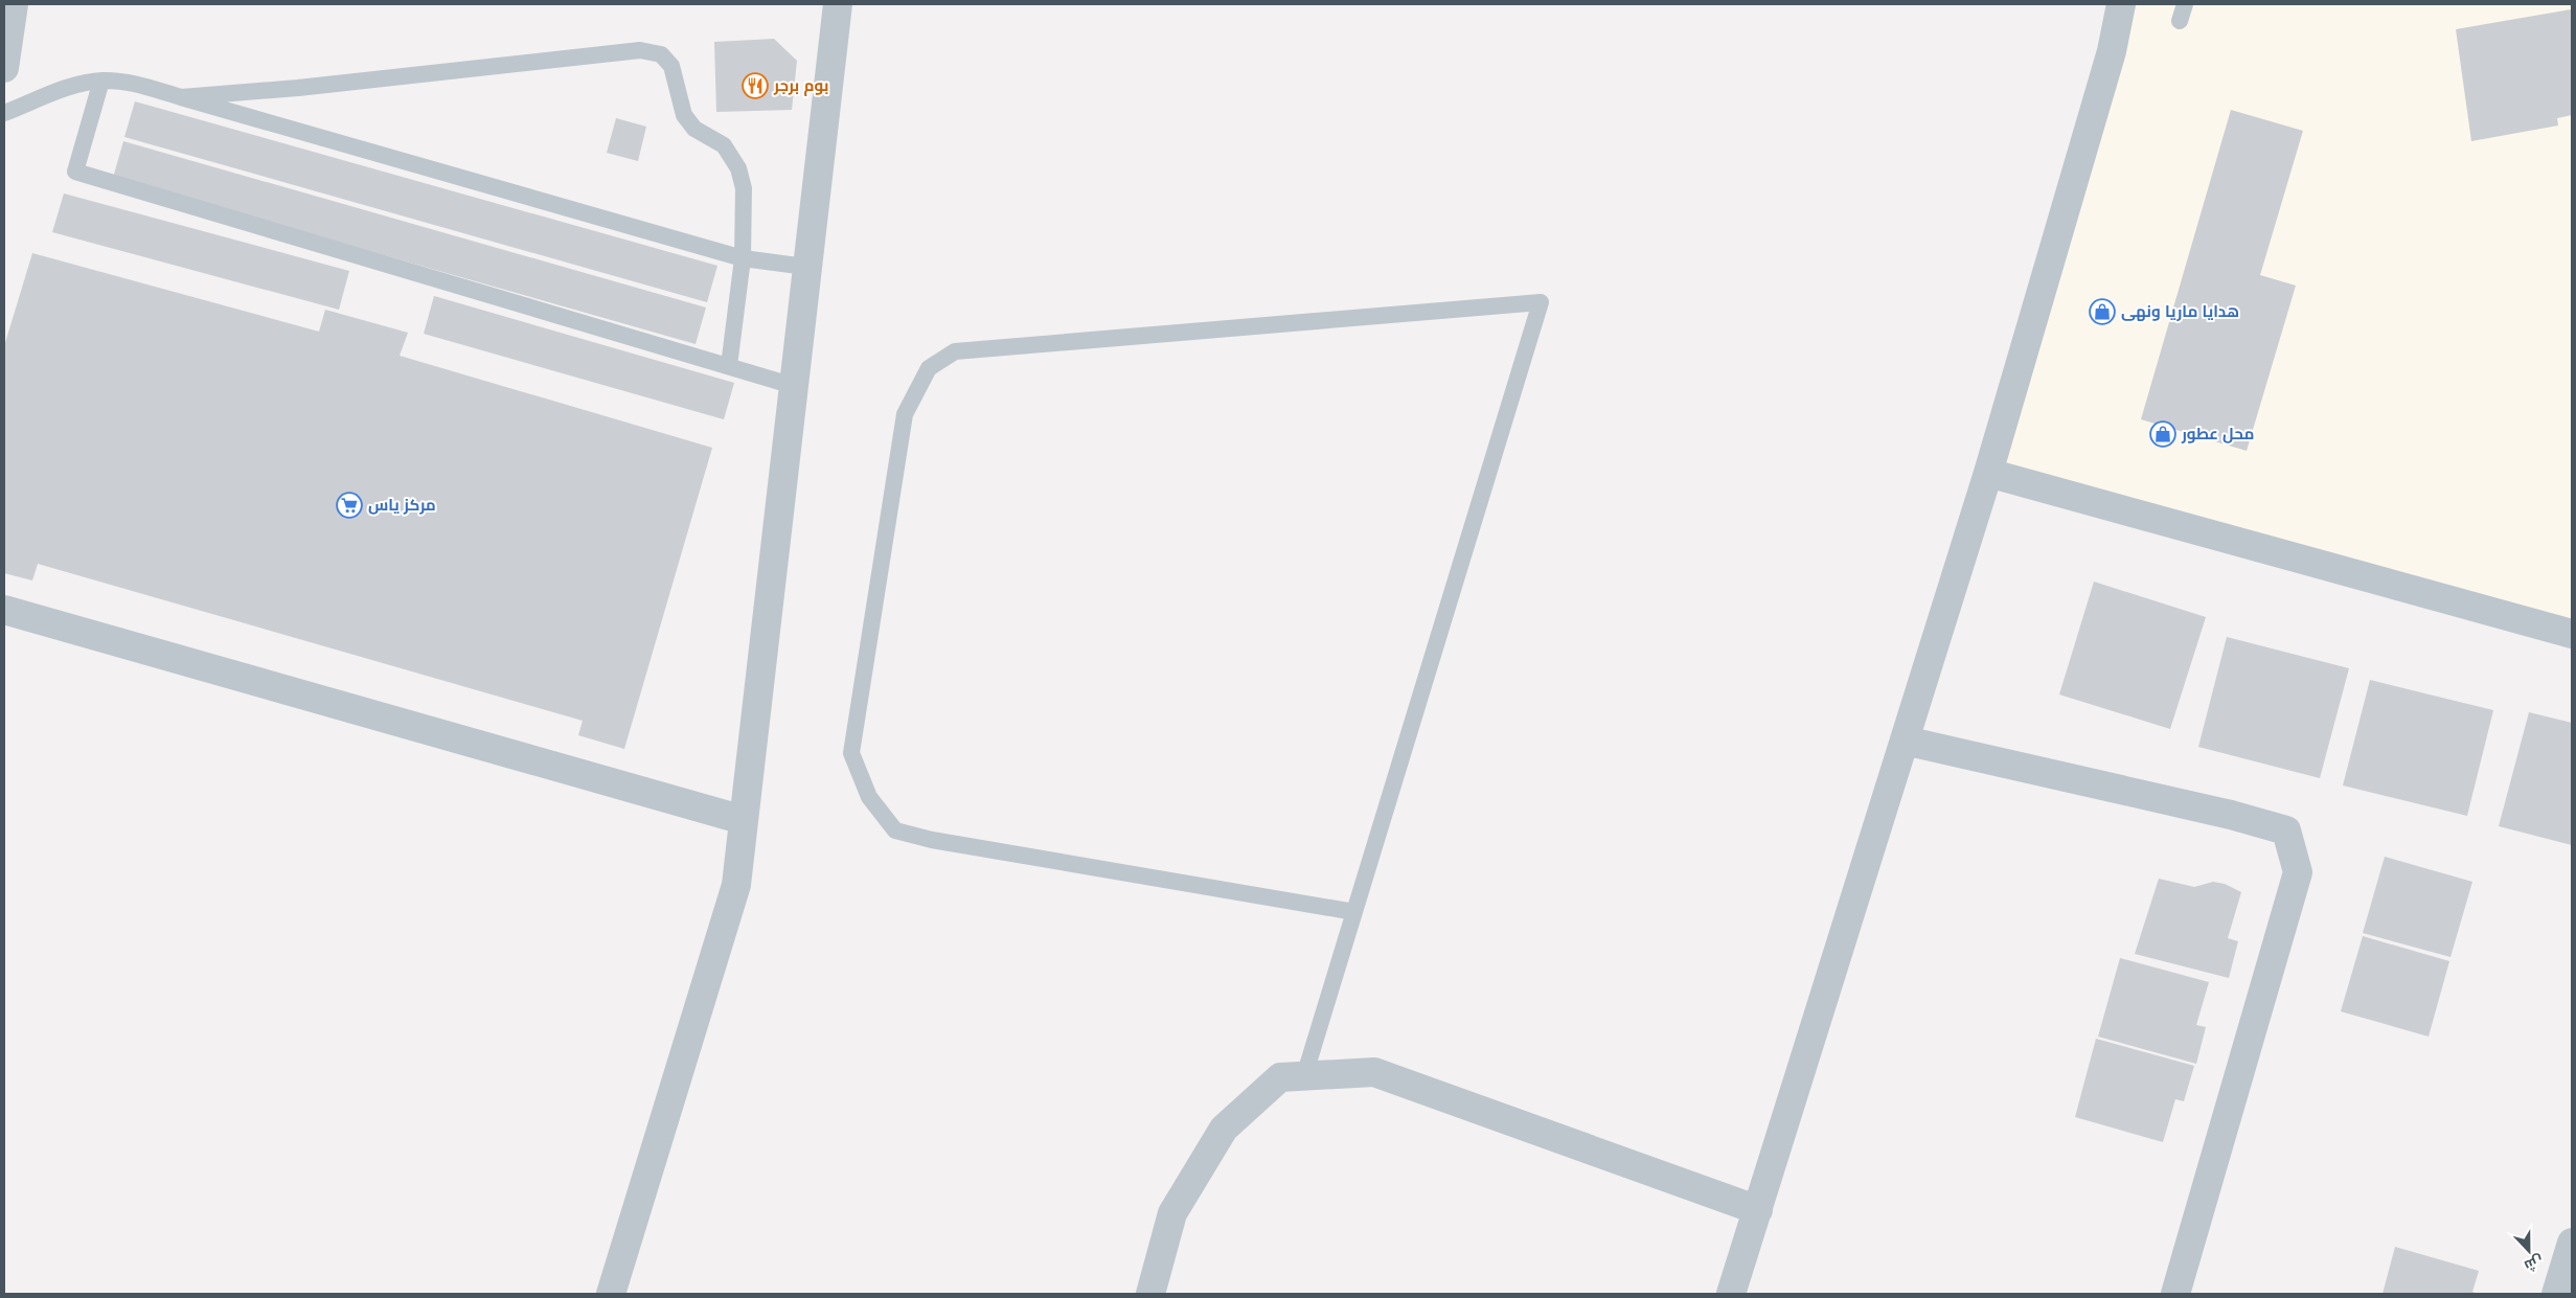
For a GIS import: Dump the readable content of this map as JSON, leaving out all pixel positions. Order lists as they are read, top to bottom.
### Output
{
  "places": {
    "restaurant": ["بوم برجر"],
    "shop": ["هدايا ماريا ونهى", "محل عطور"],
    "supermarket": ["مركز ياس"]
  },
  "north": "bottom"
}
